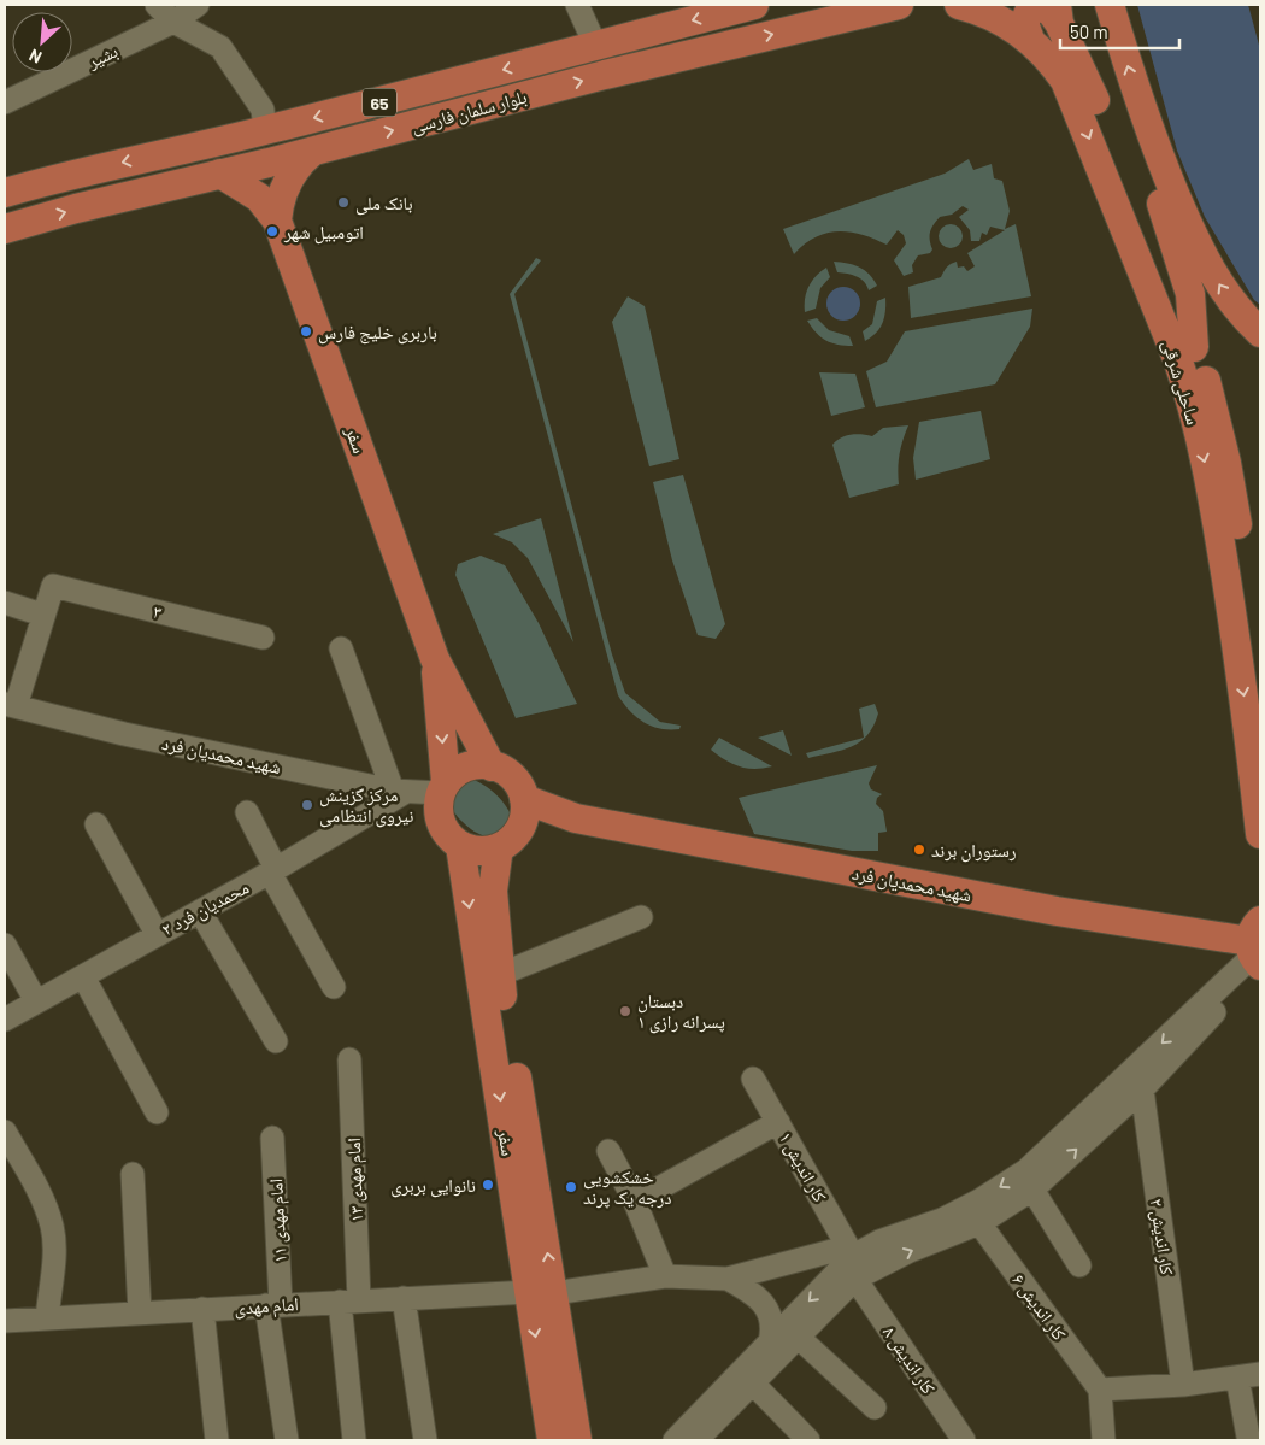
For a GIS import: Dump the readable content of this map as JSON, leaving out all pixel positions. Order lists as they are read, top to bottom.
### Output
{
  "streets": {
    "main road": [
      "65",
      "بلوار سلمان فارسی",
      "ساحلی شرقی",
      "سفر",
      "شهید محمدیان فرد"
    ],
    "street": [
      "بشیر",
      "۳",
      "۲ محمدیان فرد",
      "۱ کار اندیش",
      "۱۳ امام مهدی",
      "۱۱ امام مهدی",
      "۲ کار اندیش",
      "امام مهدی",
      "۶ کار اندیش",
      "۸ کار اندیش"
    ]
  },
  "crossings": [
    ["بلوار سلمان فارسی", "سفر"],
    ["سفر", "شهید محمدیان فرد"],
    ["سفر", "امام مهدی"],
    ["شهید محمدیان فرد", "۲ محمدیان فرد"],
    ["۱ کار اندیش", "۸ کار اندیش"],
    ["۱۳ امام مهدی", "امام مهدی"],
    ["۱۱ امام مهدی", "امام مهدی"]
  ],
  "places": [
    "بانک ملی",
    "اتومبیل شهر",
    "باربری خلیج فارس",
    "مرکز گزینش نیروی انتظامی",
    "رستوران برند",
    "دبستان پسرانه رازی ۱",
    "نانوایی بربری",
    "خشکشویی درجه یک پرند"
  ],
  "scale_bar": "50 m",
  "north": "bottom left"
}
